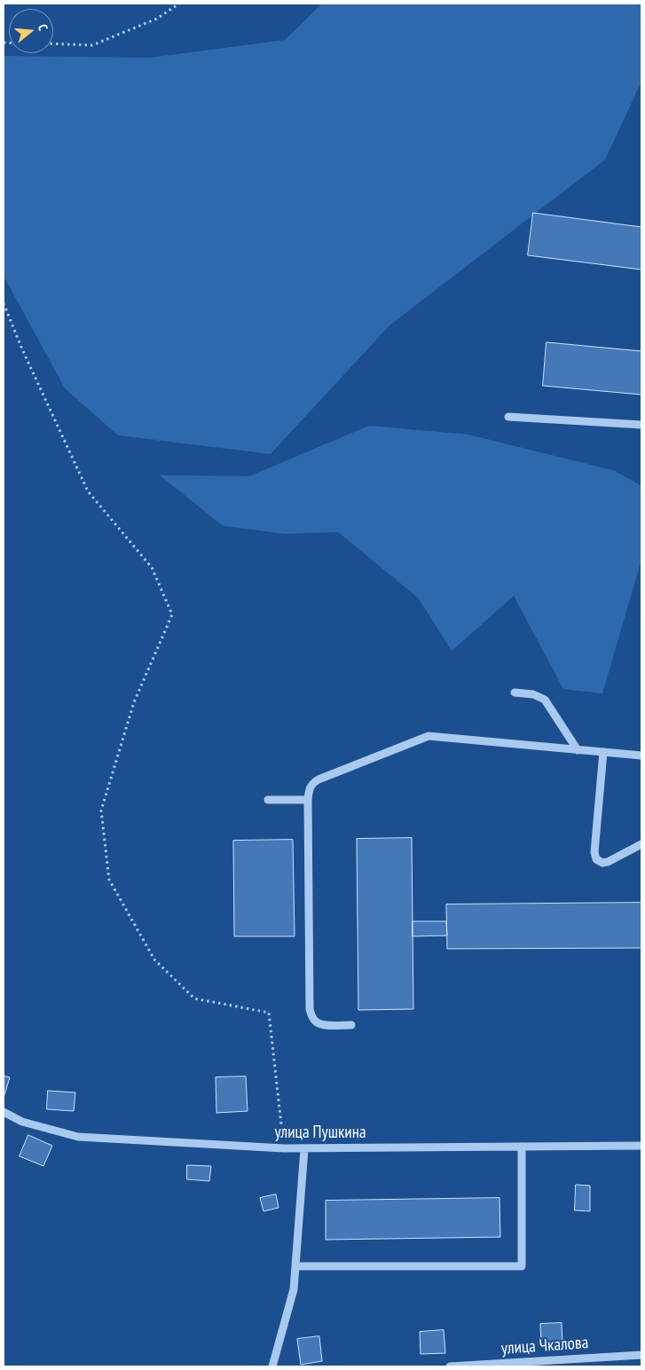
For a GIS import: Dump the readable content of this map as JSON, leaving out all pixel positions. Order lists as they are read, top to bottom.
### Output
{
  "streets": {
    "street": ["улица Пушкина", "улица Чкалова"]
  },
  "north": "right"
}
